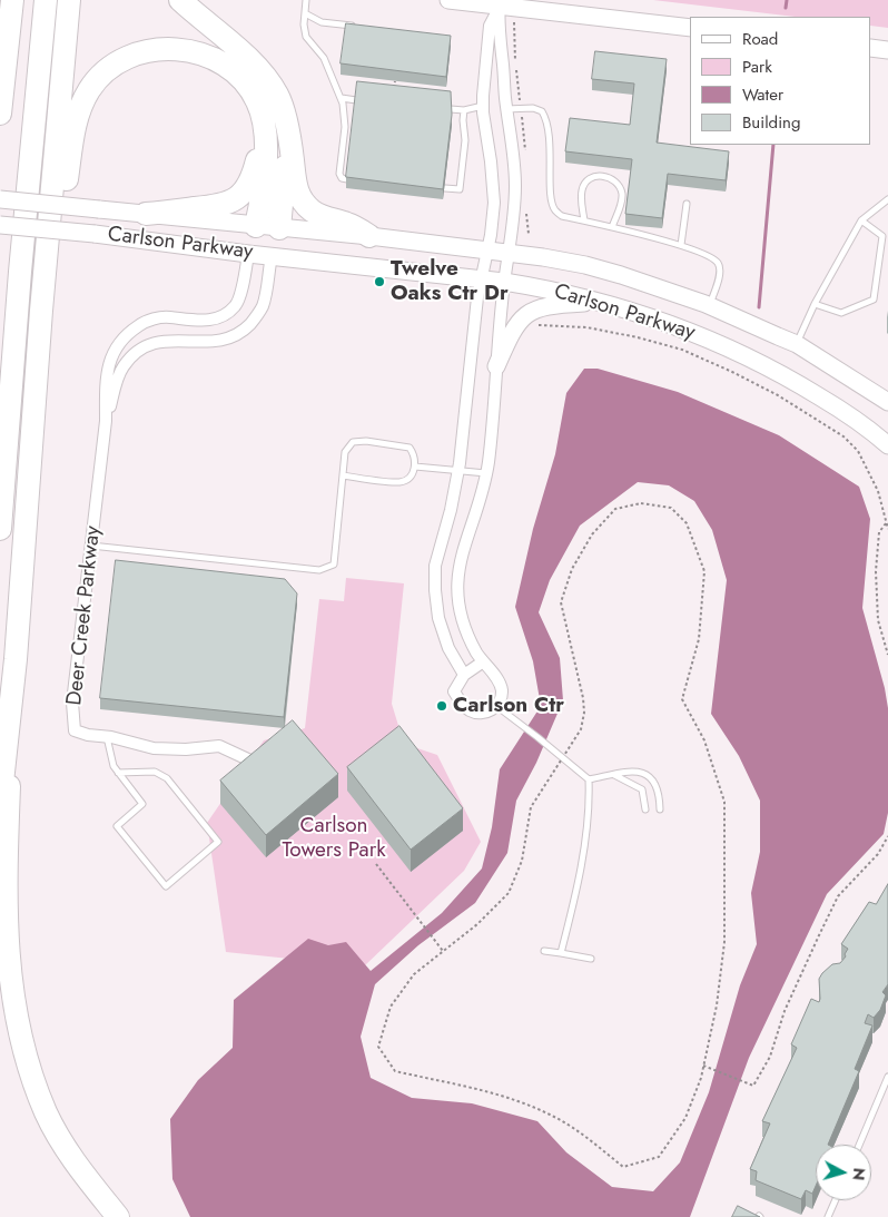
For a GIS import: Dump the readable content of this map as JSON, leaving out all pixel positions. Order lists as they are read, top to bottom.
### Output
{
  "streets": {
    "main road": ["Carlson Parkway", "Deer Creek Parkway"]
  },
  "crossings": [
    ["Carlson Parkway", "Deer Creek Parkway"]
  ],
  "parks": ["Carlson Towers Park"],
  "places": ["Twelve Oaks Ctr Dr", "Carlson Ctr"],
  "legend": [
    "Road",
    "Park",
    "Water",
    "Building"
  ],
  "north": "right"
}
